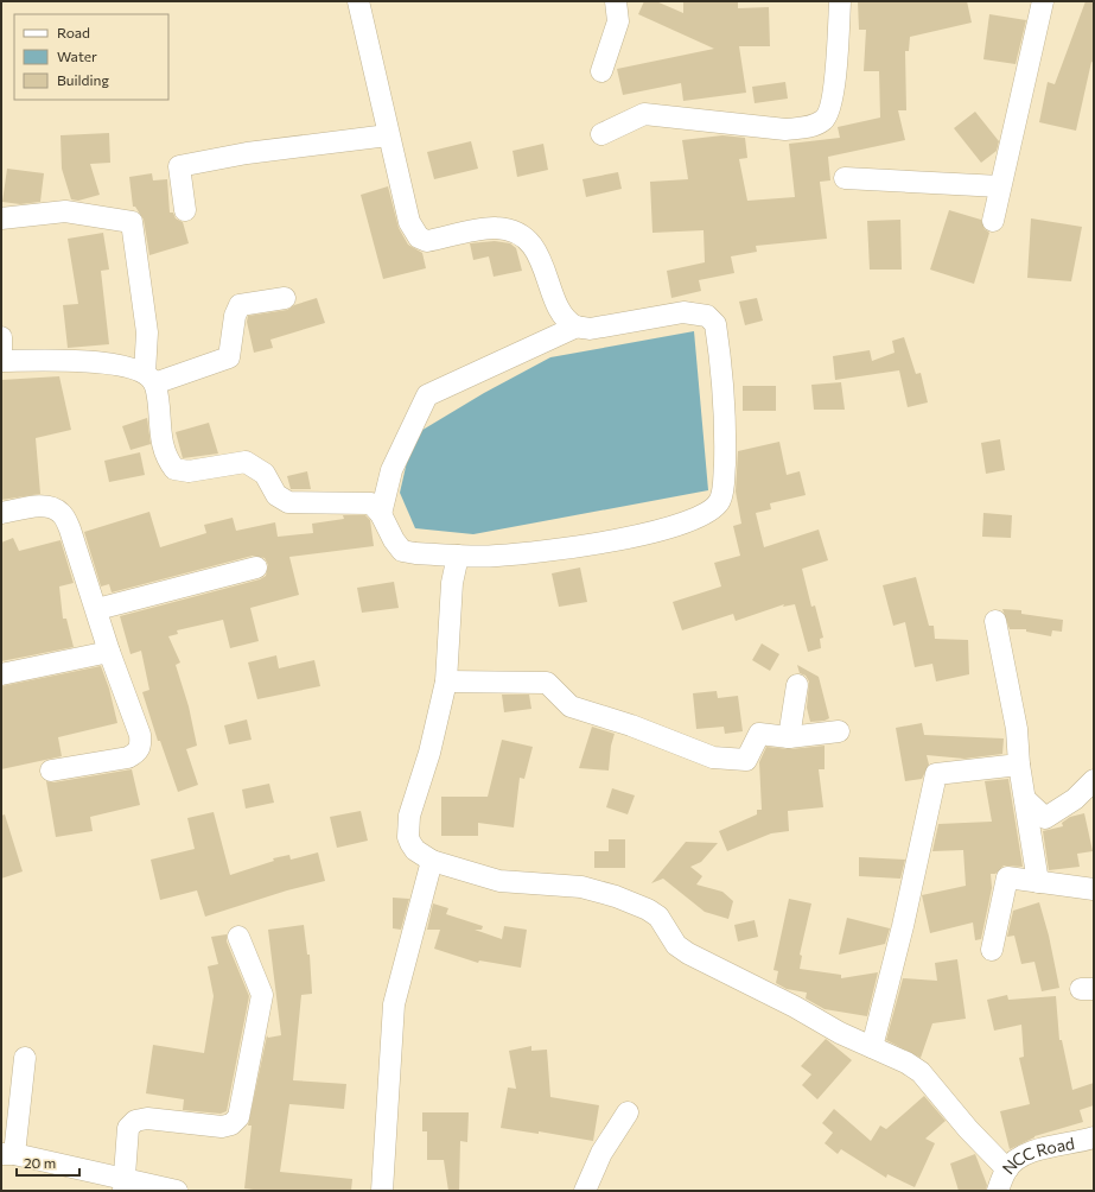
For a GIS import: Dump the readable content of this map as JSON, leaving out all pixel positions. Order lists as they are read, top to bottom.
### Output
{
  "streets": {
    "street": ["NCC Road"]
  },
  "legend": ["Road", "Water", "Building"],
  "scale_bar": "20 m"
}
